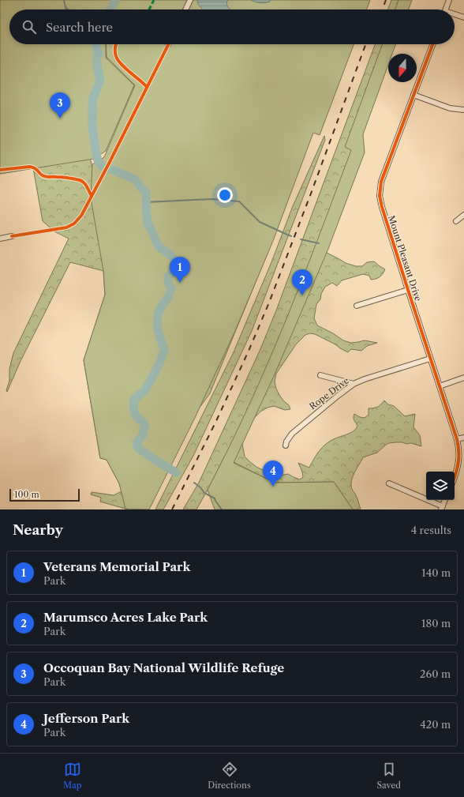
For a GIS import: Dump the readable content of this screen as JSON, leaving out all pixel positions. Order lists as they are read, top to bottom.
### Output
{
  "streets": {
    "street": ["Mount Pleasant Drive", "Rope Drive"]
  },
  "crossings": [
    ["Mount Pleasant Drive", "Rope Drive"]
  ],
  "scale_bar": "100 m",
  "north": "bottom",
  "page": {
    "search": "Search here",
    "pins": [
      "3",
      "1",
      "2",
      "4"
    ],
    "scale": "100 m",
    "heading": ["Nearby", "4 results"],
    "list": [
      {
        "mark": "1",
        "name": "Veterans Memorial Park",
        "note": "Park",
        "value": "140 m"
      },
      {
        "mark": "2",
        "name": "Marumsco Acres Lake Park",
        "note": "Park",
        "value": "180 m"
      },
      {
        "mark": "3",
        "name": "Occoquan Bay National Wildlife Refuge",
        "note": "Park",
        "value": "260 m"
      },
      {
        "mark": "4",
        "name": "Jefferson Park",
        "note": "Park",
        "value": "420 m"
      }
    ],
    "nav": ["Map", "Directions", "Saved"]
  }
}
